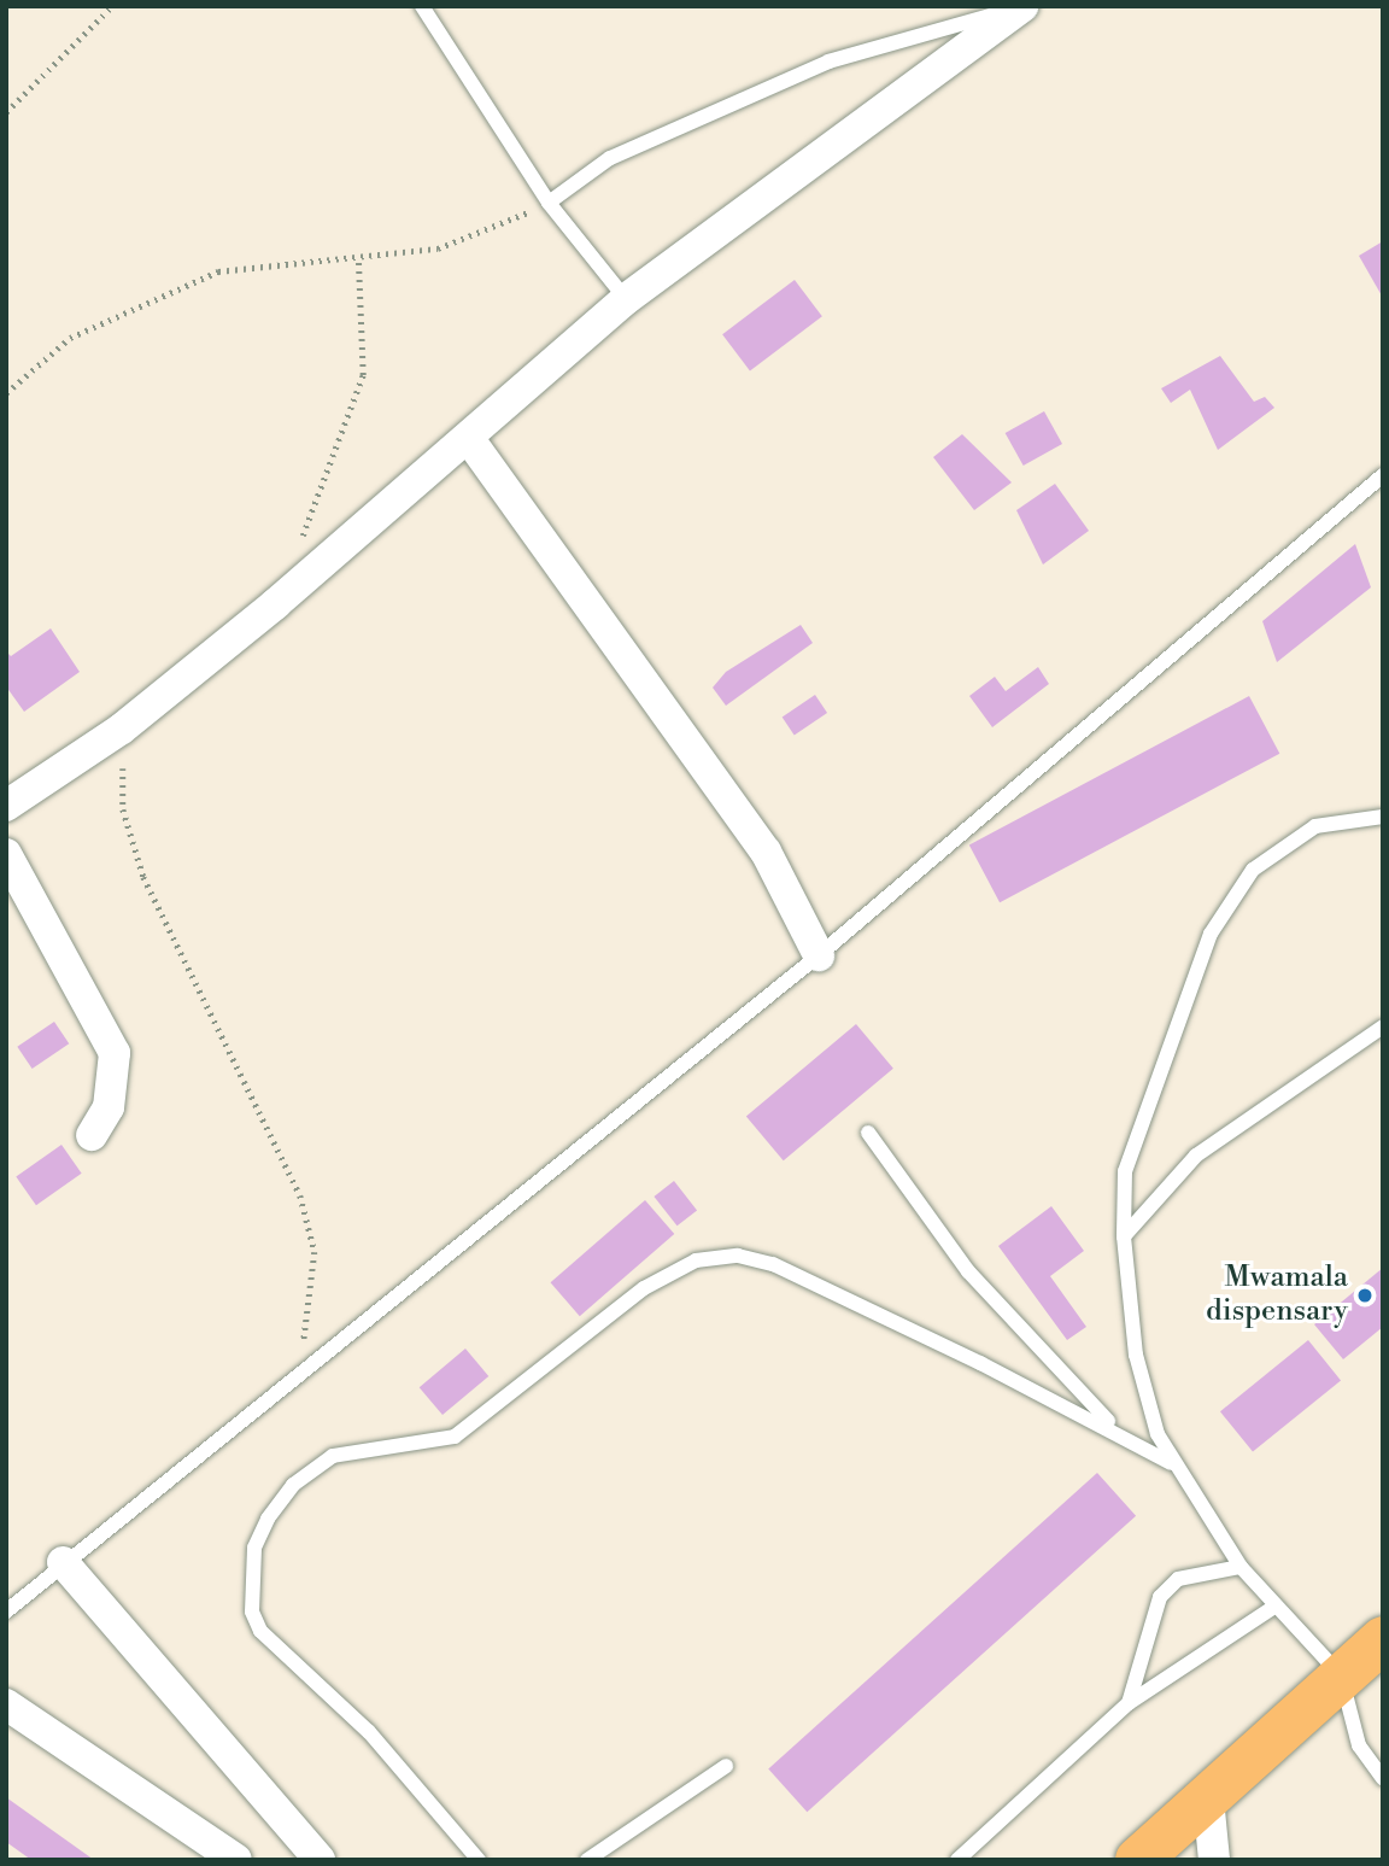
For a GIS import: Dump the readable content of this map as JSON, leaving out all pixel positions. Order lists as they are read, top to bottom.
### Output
{
  "places": ["Mwamala dispensary"]
}
